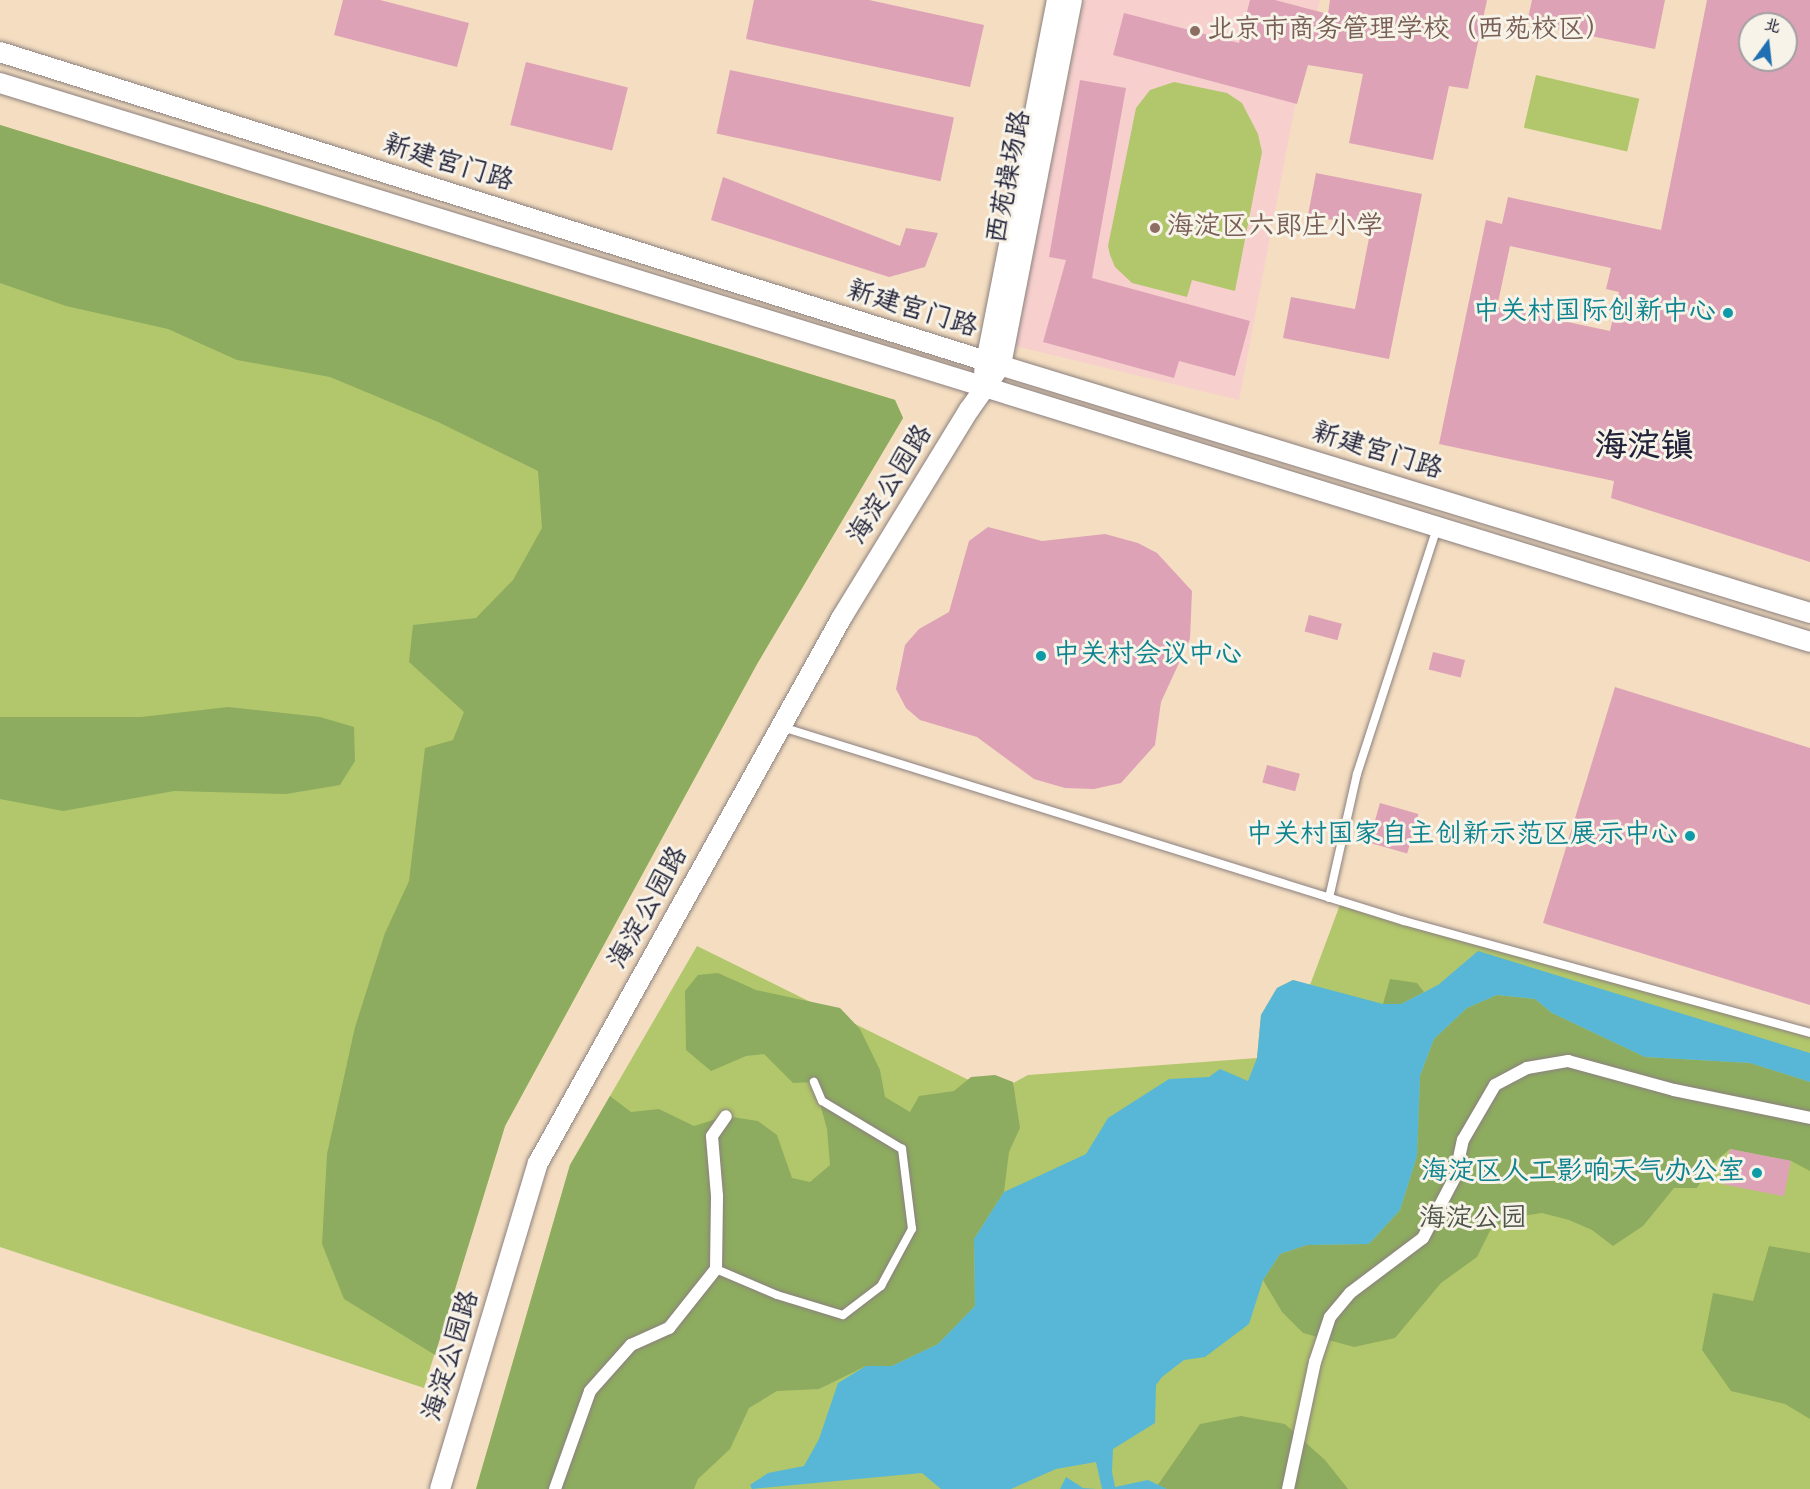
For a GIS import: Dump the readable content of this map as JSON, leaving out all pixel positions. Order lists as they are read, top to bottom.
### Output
{
  "streets": {
    "street": ["新建宫门路", "西苑操场路", "海淀公园路"]
  },
  "crossings": [
    ["新建宫门路", "西苑操场路"],
    ["新建宫门路", "海淀公园路"],
    ["西苑操场路", "海淀公园路"]
  ],
  "districts": ["海淀镇"],
  "parks": ["海淀公园"],
  "places": [
    "北京市商务管理学校（西苑校区）",
    "海淀区六郎庄小学",
    "中关村国际创新中心",
    "中关村会议中心",
    "中关村国家自主创新示范区展示中心",
    "海淀区人工影响天气办公室"
  ],
  "north": "top"
}
